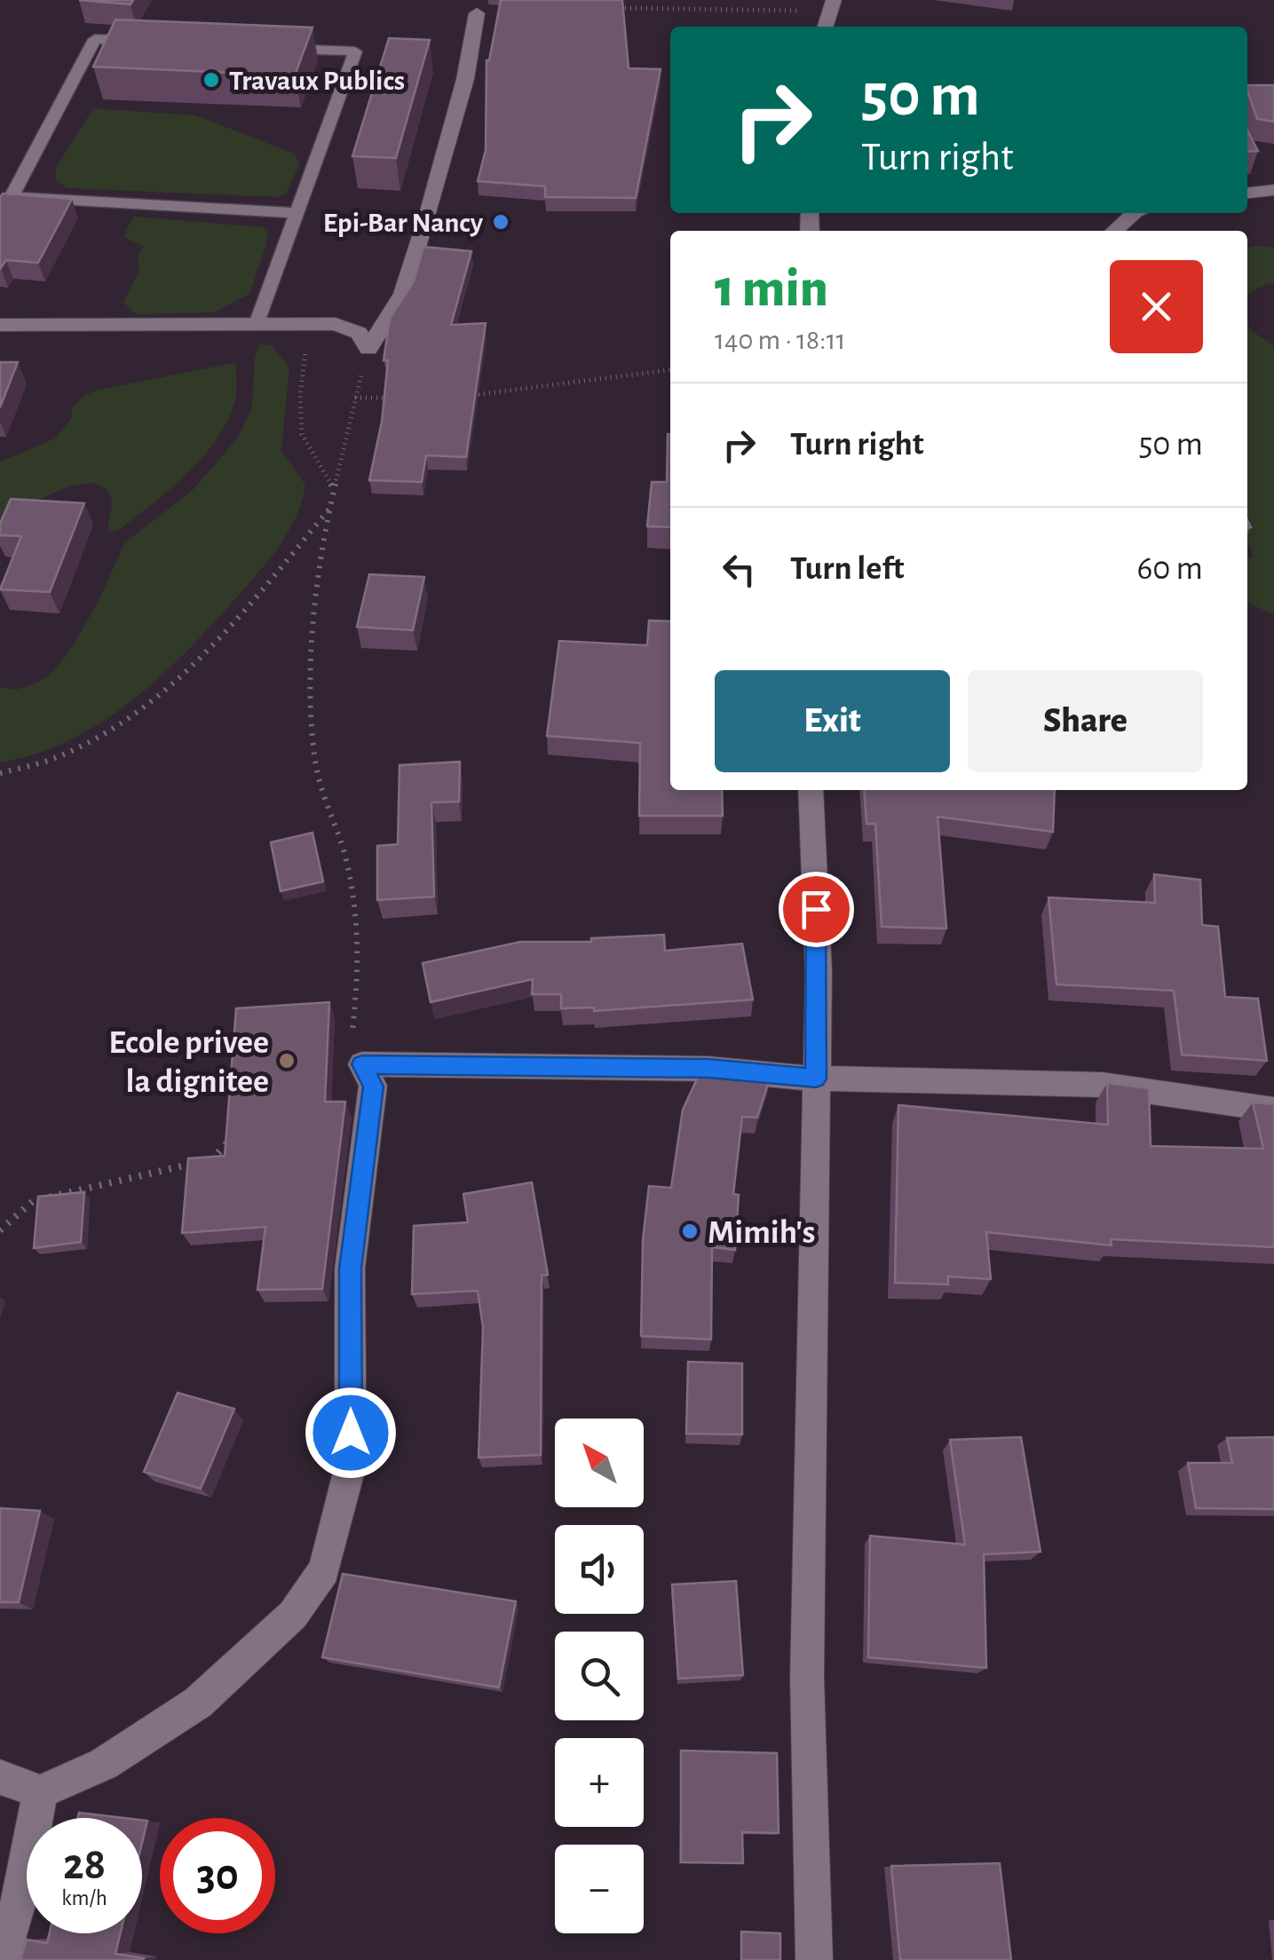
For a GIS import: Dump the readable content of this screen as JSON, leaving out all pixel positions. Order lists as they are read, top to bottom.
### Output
{
  "places": [
    "Travaux Publics",
    "Epi-Bar Nancy",
    "Ecole privee la dignitee",
    "Mimih's"
  ],
  "north": "top left",
  "page": {
    "turn": ["50 m", "Turn right"],
    "heading": ["1 min", "140 m · 18:11"],
    "list": [
      {
        "name": "Turn right",
        "value": "50 m"
      },
      {
        "name": "Turn left",
        "value": "60 m"
      }
    ],
    "buttons": ["Exit", "Share"],
    "map_buttons": ["+", "−"],
    "speed": "28 km/h",
    "limit": "30"
  }
}
